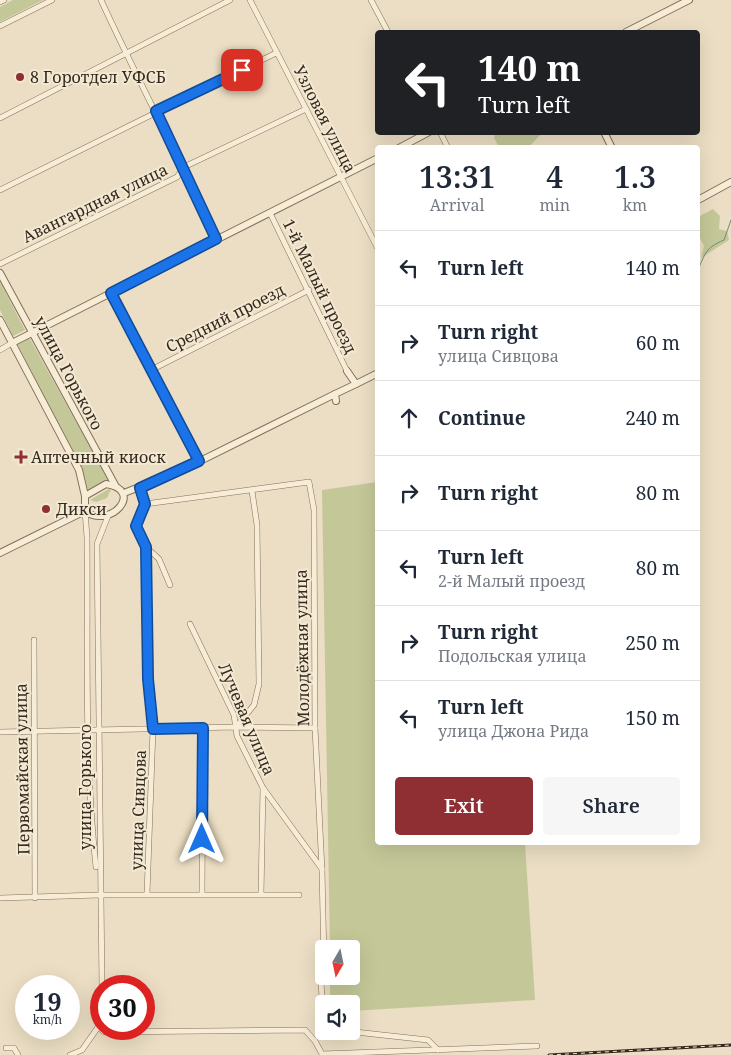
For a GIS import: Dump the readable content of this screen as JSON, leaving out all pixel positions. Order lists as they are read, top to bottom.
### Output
{
  "streets": {
    "street": [
      "Узловая улица",
      "Авангардная улица",
      "1-й Малый проезд",
      "Средний проезд",
      "улица Горького",
      "Молодёжная улица",
      "Лучевая улица",
      "Первомайская улица",
      "улица Сивцова"
    ]
  },
  "crossings": [
    ["Узловая улица", "Авангардная улица"],
    ["1-й Малый проезд", "Средний проезд"],
    ["Молодёжная улица", "Лучевая улица"]
  ],
  "places": {
    "other": ["8 Горотдел УФСБ", "Дикси"],
    "health": ["Аптечный киоск"]
  },
  "north": "bottom",
  "page": {
    "turn": ["140 m", "Turn left"],
    "eta": [
      "13:31",
      "Arrival",
      "4",
      "min",
      "1.3",
      "km"
    ],
    "list": [
      {
        "name": "Turn left",
        "value": "140 m"
      },
      {
        "name": "Turn right",
        "note": "улица Сивцова",
        "value": "60 m"
      },
      {
        "name": "Continue",
        "value": "240 m"
      },
      {
        "name": "Turn right",
        "value": "80 m"
      },
      {
        "name": "Turn left",
        "note": "2-й Малый проезд",
        "value": "80 m"
      },
      {
        "name": "Turn right",
        "note": "Подольская улица",
        "value": "250 m"
      },
      {
        "name": "Turn left",
        "note": "улица Джона Рида",
        "value": "150 m"
      }
    ],
    "buttons": ["Exit", "Share"],
    "speed": "19 km/h",
    "limit": "30"
  }
}
